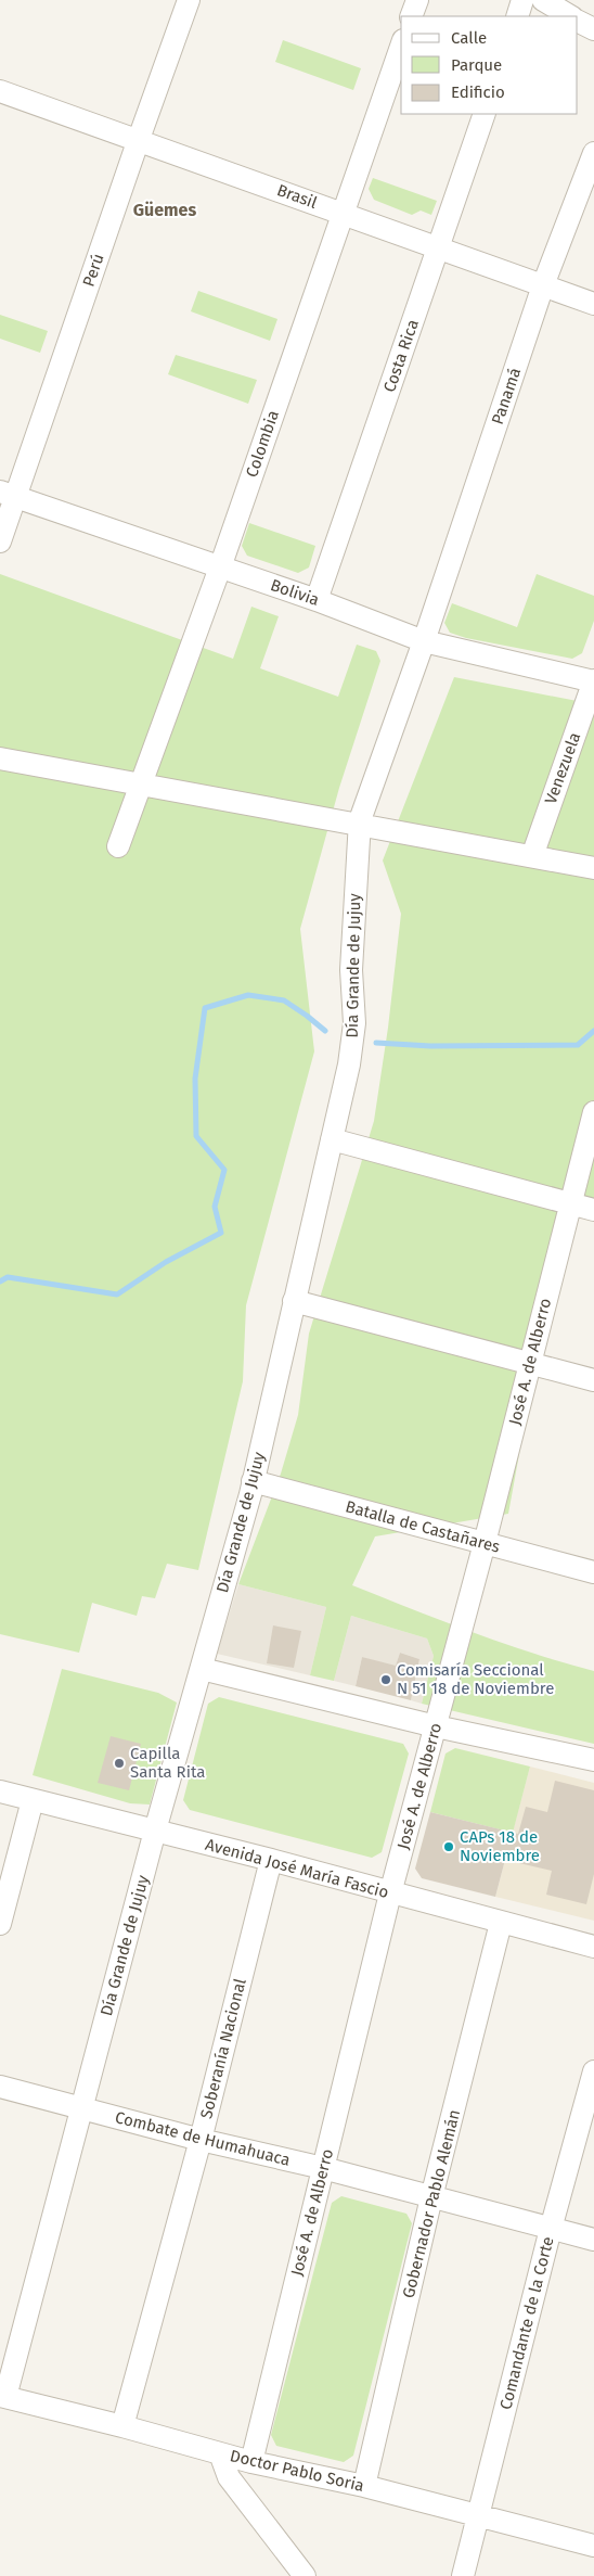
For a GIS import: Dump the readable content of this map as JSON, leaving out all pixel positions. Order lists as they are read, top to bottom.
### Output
{
  "streets": {
    "street": [
      "Brasil",
      "Perú",
      "Costa Rica",
      "Panamá",
      "Colombia",
      "Bolivia",
      "Venezuela",
      "Día Grande de Jujuy",
      "José A. de Alberro",
      "Batalla de Castañares",
      "Avenida José María Fascio",
      "Soberanía Nacional",
      "Combate de Humahuaca",
      "Gobernador Pablo Alemán",
      "Comandante de la Corte",
      "Doctor Pablo Soria"
    ]
  },
  "crossings": [
    ["Brasil", "Perú"],
    ["Brasil", "Costa Rica"],
    ["Brasil", "Panamá"],
    ["Brasil", "Colombia"],
    ["Perú", "Bolivia"],
    ["Costa Rica", "Bolivia"],
    ["Panamá", "Bolivia"],
    ["Panamá", "Día Grande de Jujuy"],
    ["Colombia", "Bolivia"],
    ["Bolivia", "Venezuela"],
    ["Bolivia", "Día Grande de Jujuy"],
    ["Día Grande de Jujuy", "Batalla de Castañares"],
    ["Día Grande de Jujuy", "Avenida José María Fascio"],
    ["Día Grande de Jujuy", "Combate de Humahuaca"],
    ["Día Grande de Jujuy", "Doctor Pablo Soria"],
    ["José A. de Alberro", "Batalla de Castañares"],
    ["José A. de Alberro", "Avenida José María Fascio"],
    ["José A. de Alberro", "Combate de Humahuaca"],
    ["José A. de Alberro", "Doctor Pablo Soria"],
    ["Avenida José María Fascio", "Soberanía Nacional"],
    ["Avenida José María Fascio", "Gobernador Pablo Alemán"],
    ["Soberanía Nacional", "Combate de Humahuaca"],
    ["Soberanía Nacional", "Doctor Pablo Soria"],
    ["Combate de Humahuaca", "Gobernador Pablo Alemán"],
    ["Combate de Humahuaca", "Comandante de la Corte"],
    ["Gobernador Pablo Alemán", "Doctor Pablo Soria"],
    ["Comandante de la Corte", "Doctor Pablo Soria"]
  ],
  "districts": ["Güemes"],
  "places": ["Comisaría Seccional N 51 18 de Noviembre", "Capilla Santa Rita", "CAPs 18 de Noviembre"],
  "legend": ["Calle", "Parque", "Edificio"]
}
